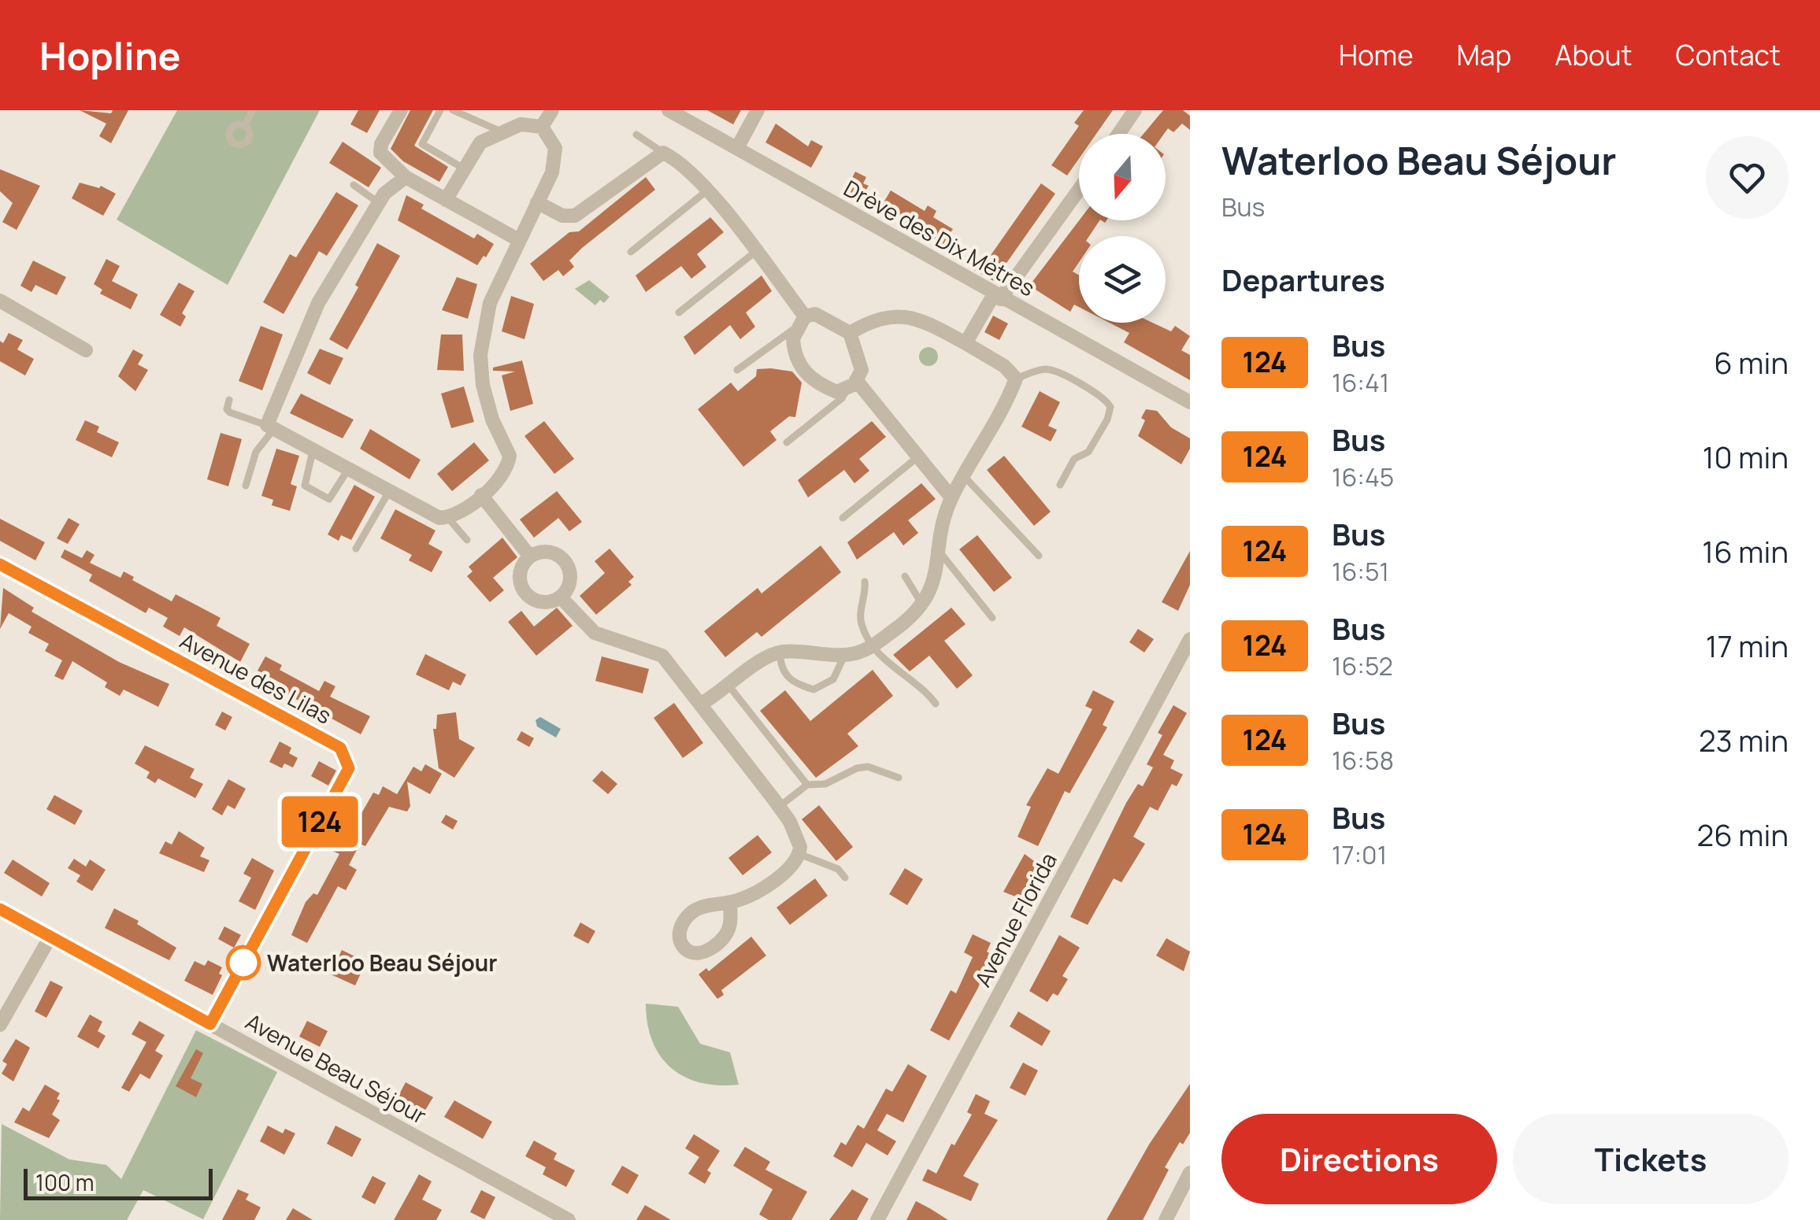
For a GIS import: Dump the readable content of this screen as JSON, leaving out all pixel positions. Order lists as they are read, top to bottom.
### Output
{
  "streets": {
    "street": [
      "Drève des Dix Mètres",
      "Avenue des Lilas",
      "Avenue Florida",
      "Avenue Beau Séjour"
    ]
  },
  "crossings": [
    ["Avenue des Lilas", "Avenue Beau Séjour"]
  ],
  "places": ["Waterloo Beau Séjour"],
  "lines": ["bus line 124"],
  "scale_bar": "100 m",
  "north": "bottom",
  "page": {
    "header": "Hopline",
    "nav": [
      "Home",
      "Map",
      "About",
      "Contact"
    ],
    "on_map": "124",
    "heading": [
      ["Waterloo Beau Séjour", "Bus"],
      "Departures"
    ],
    "list": [
      {
        "mark": "124",
        "name": "Bus",
        "note": "16:41",
        "value": "6 min"
      },
      {
        "mark": "124",
        "name": "Bus",
        "note": "16:45",
        "value": "10 min"
      },
      {
        "mark": "124",
        "name": "Bus",
        "note": "16:51",
        "value": "16 min"
      },
      {
        "mark": "124",
        "name": "Bus",
        "note": "16:52",
        "value": "17 min"
      },
      {
        "mark": "124",
        "name": "Bus",
        "note": "16:58",
        "value": "23 min"
      },
      {
        "mark": "124",
        "name": "Bus",
        "note": "17:01",
        "value": "26 min"
      }
    ],
    "buttons": ["Directions", "Tickets"],
    "scale": "100 m"
  }
}
